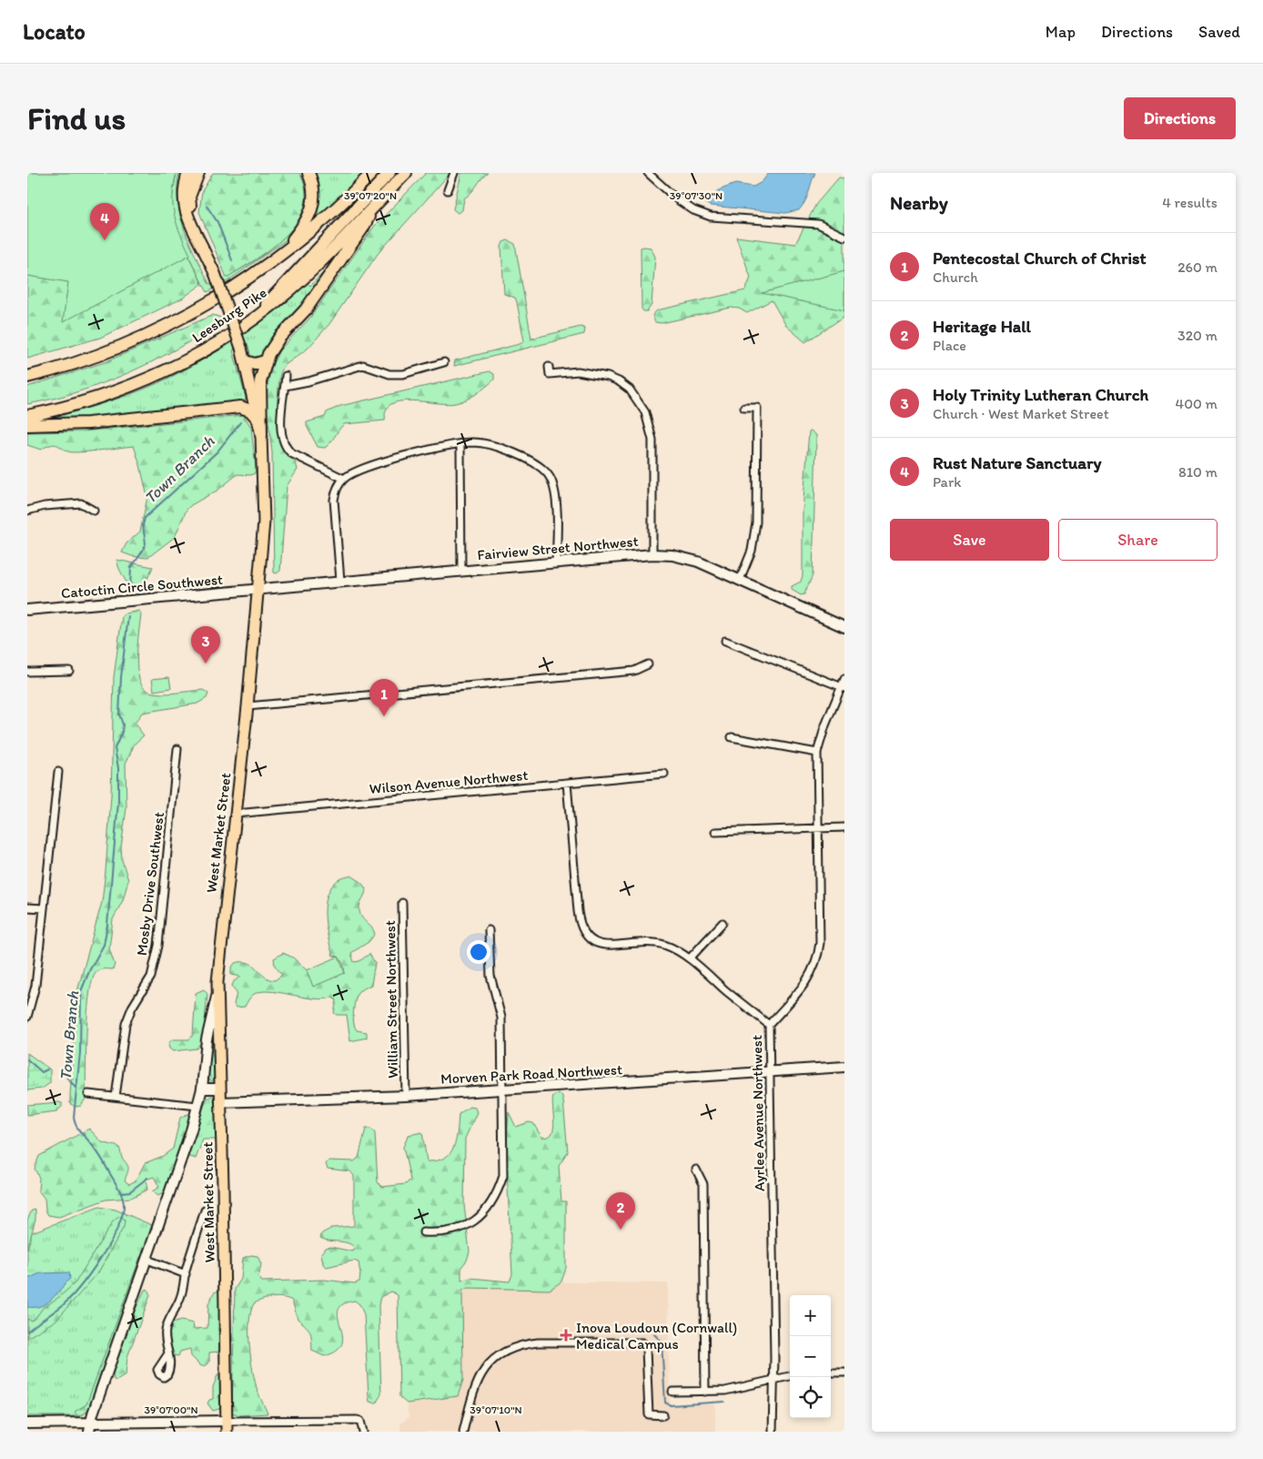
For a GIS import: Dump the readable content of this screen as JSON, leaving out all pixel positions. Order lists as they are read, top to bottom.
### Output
{
  "streets": {
    "highway": ["Leesburg Pike"],
    "main road": ["West Market Street"],
    "street": [
      "Fairview Street Northwest",
      "Catoctin Circle Southwest",
      "Wilson Avenue Northwest",
      "Mosby Drive Southwest",
      "William Street Northwest",
      "Morven Park Road Northwest",
      "Ayrlee Avenue Northwest"
    ]
  },
  "crossings": [
    ["Fairview Street Northwest", "Catoctin Circle Southwest"],
    ["Fairview Street Northwest", "West Market Street"],
    ["Catoctin Circle Southwest", "West Market Street"],
    ["Wilson Avenue Northwest", "West Market Street"],
    ["West Market Street", "Morven Park Road Northwest"],
    ["William Street Northwest", "Morven Park Road Northwest"],
    ["Morven Park Road Northwest", "Ayrlee Avenue Northwest"]
  ],
  "water": ["Town Branch"],
  "places": {
    "health": ["Inova Loudoun (Cornwall) Medical Campus"]
  },
  "page": {
    "header": "Locato",
    "nav": ["Map", "Directions", "Saved"],
    "buttons": [
      "Directions",
      ["Save", "Share"]
    ],
    "title": "Find us",
    "heading": ["Nearby", "4 results"],
    "pins": [
      "4",
      "3",
      "1",
      "2"
    ],
    "list": [
      {
        "mark": "1",
        "name": "Pentecostal Church of Christ",
        "note": "Church",
        "value": "260 m"
      },
      {
        "mark": "2",
        "name": "Heritage Hall",
        "note": "Place",
        "value": "320 m"
      },
      {
        "mark": "3",
        "name": "Holy Trinity Lutheran Church",
        "note": "Church · West Market Street",
        "value": "400 m"
      },
      {
        "mark": "4",
        "name": "Rust Nature Sanctuary",
        "note": "Park",
        "value": "810 m"
      }
    ],
    "map_buttons": ["+", "−"]
  },
  "coordinates": [
    "39°07'20\"N",
    "39°07'30\"N",
    "39°07'00\"N",
    "39°07'10\"N"
  ]
}
